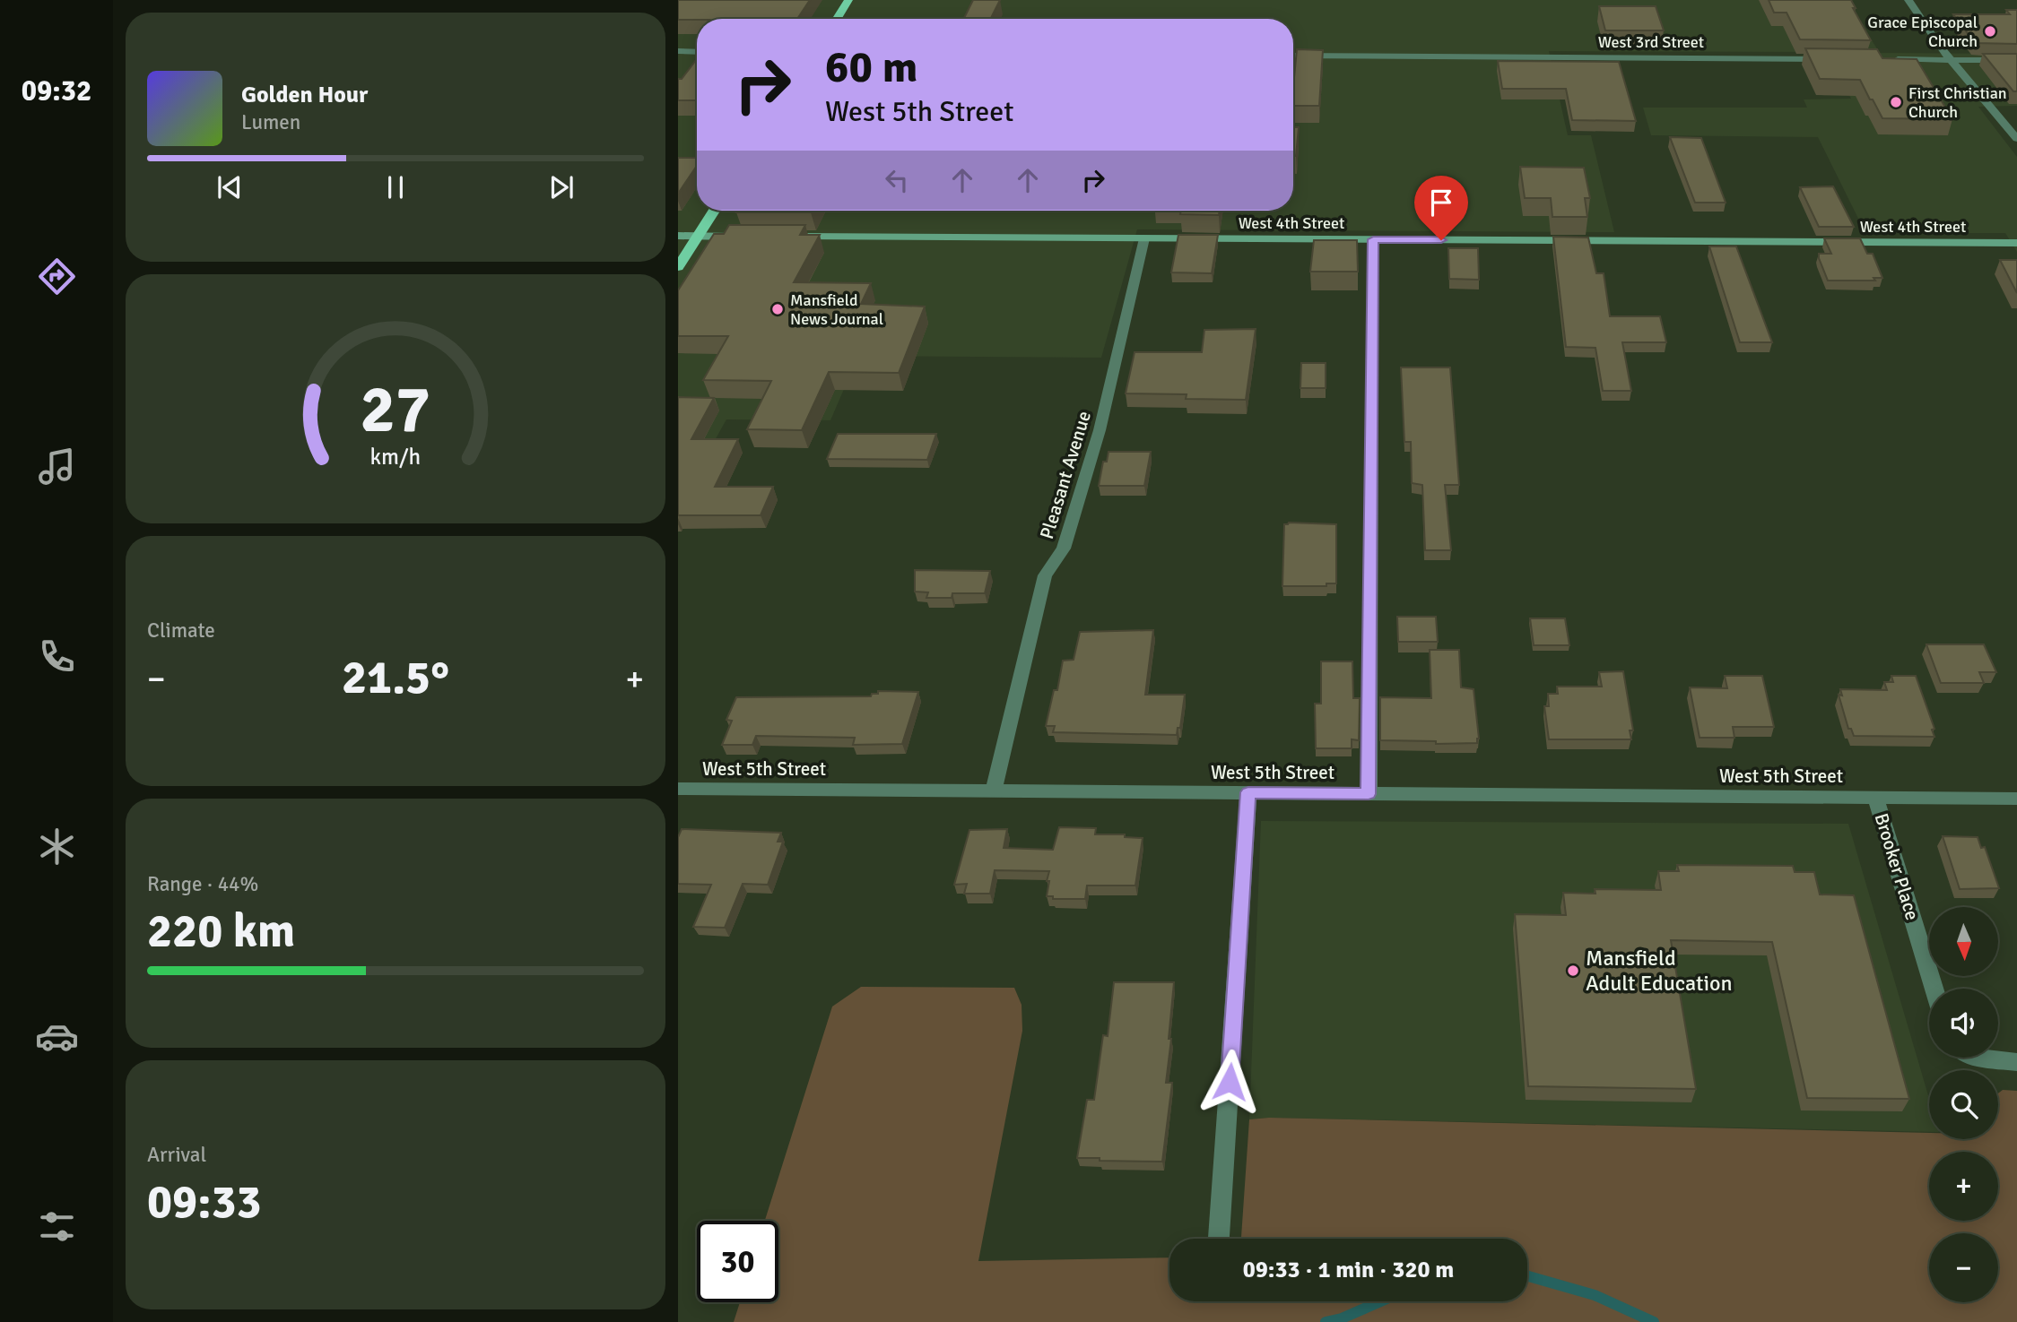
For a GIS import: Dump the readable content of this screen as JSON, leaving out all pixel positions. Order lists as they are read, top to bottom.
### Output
{
  "streets": {
    "main road": ["West 4th Street"],
    "street": [
      "West 3rd Street",
      "Pleasant Avenue",
      "West 5th Street",
      "Brooker Place"
    ]
  },
  "crossings": [
    ["West 4th Street", "Pleasant Avenue"],
    ["Pleasant Avenue", "West 5th Street"],
    ["West 5th Street", "Brooker Place"]
  ],
  "places": [
    "Grace Episcopal Church",
    "First Christian Church",
    "Mansfield News Journal",
    "Mansfield Adult Education"
  ],
  "north": "bottom",
  "page": {
    "tabs": "09:32",
    "turn": ["60 m", "West 5th Street"],
    "song": ["Golden Hour", "Lumen"],
    "tile": [
      "Climate",
      ["Range · 44%", "220 km"],
      ["Arrival", "09:33"]
    ],
    "heat": ["−", "21.5°", "+"],
    "map_buttons": ["+", "−"],
    "limit": "30",
    "trip": "09:33 · 1 min · 320 m",
    "gauge": ["27", "km/h"]
  }
}
